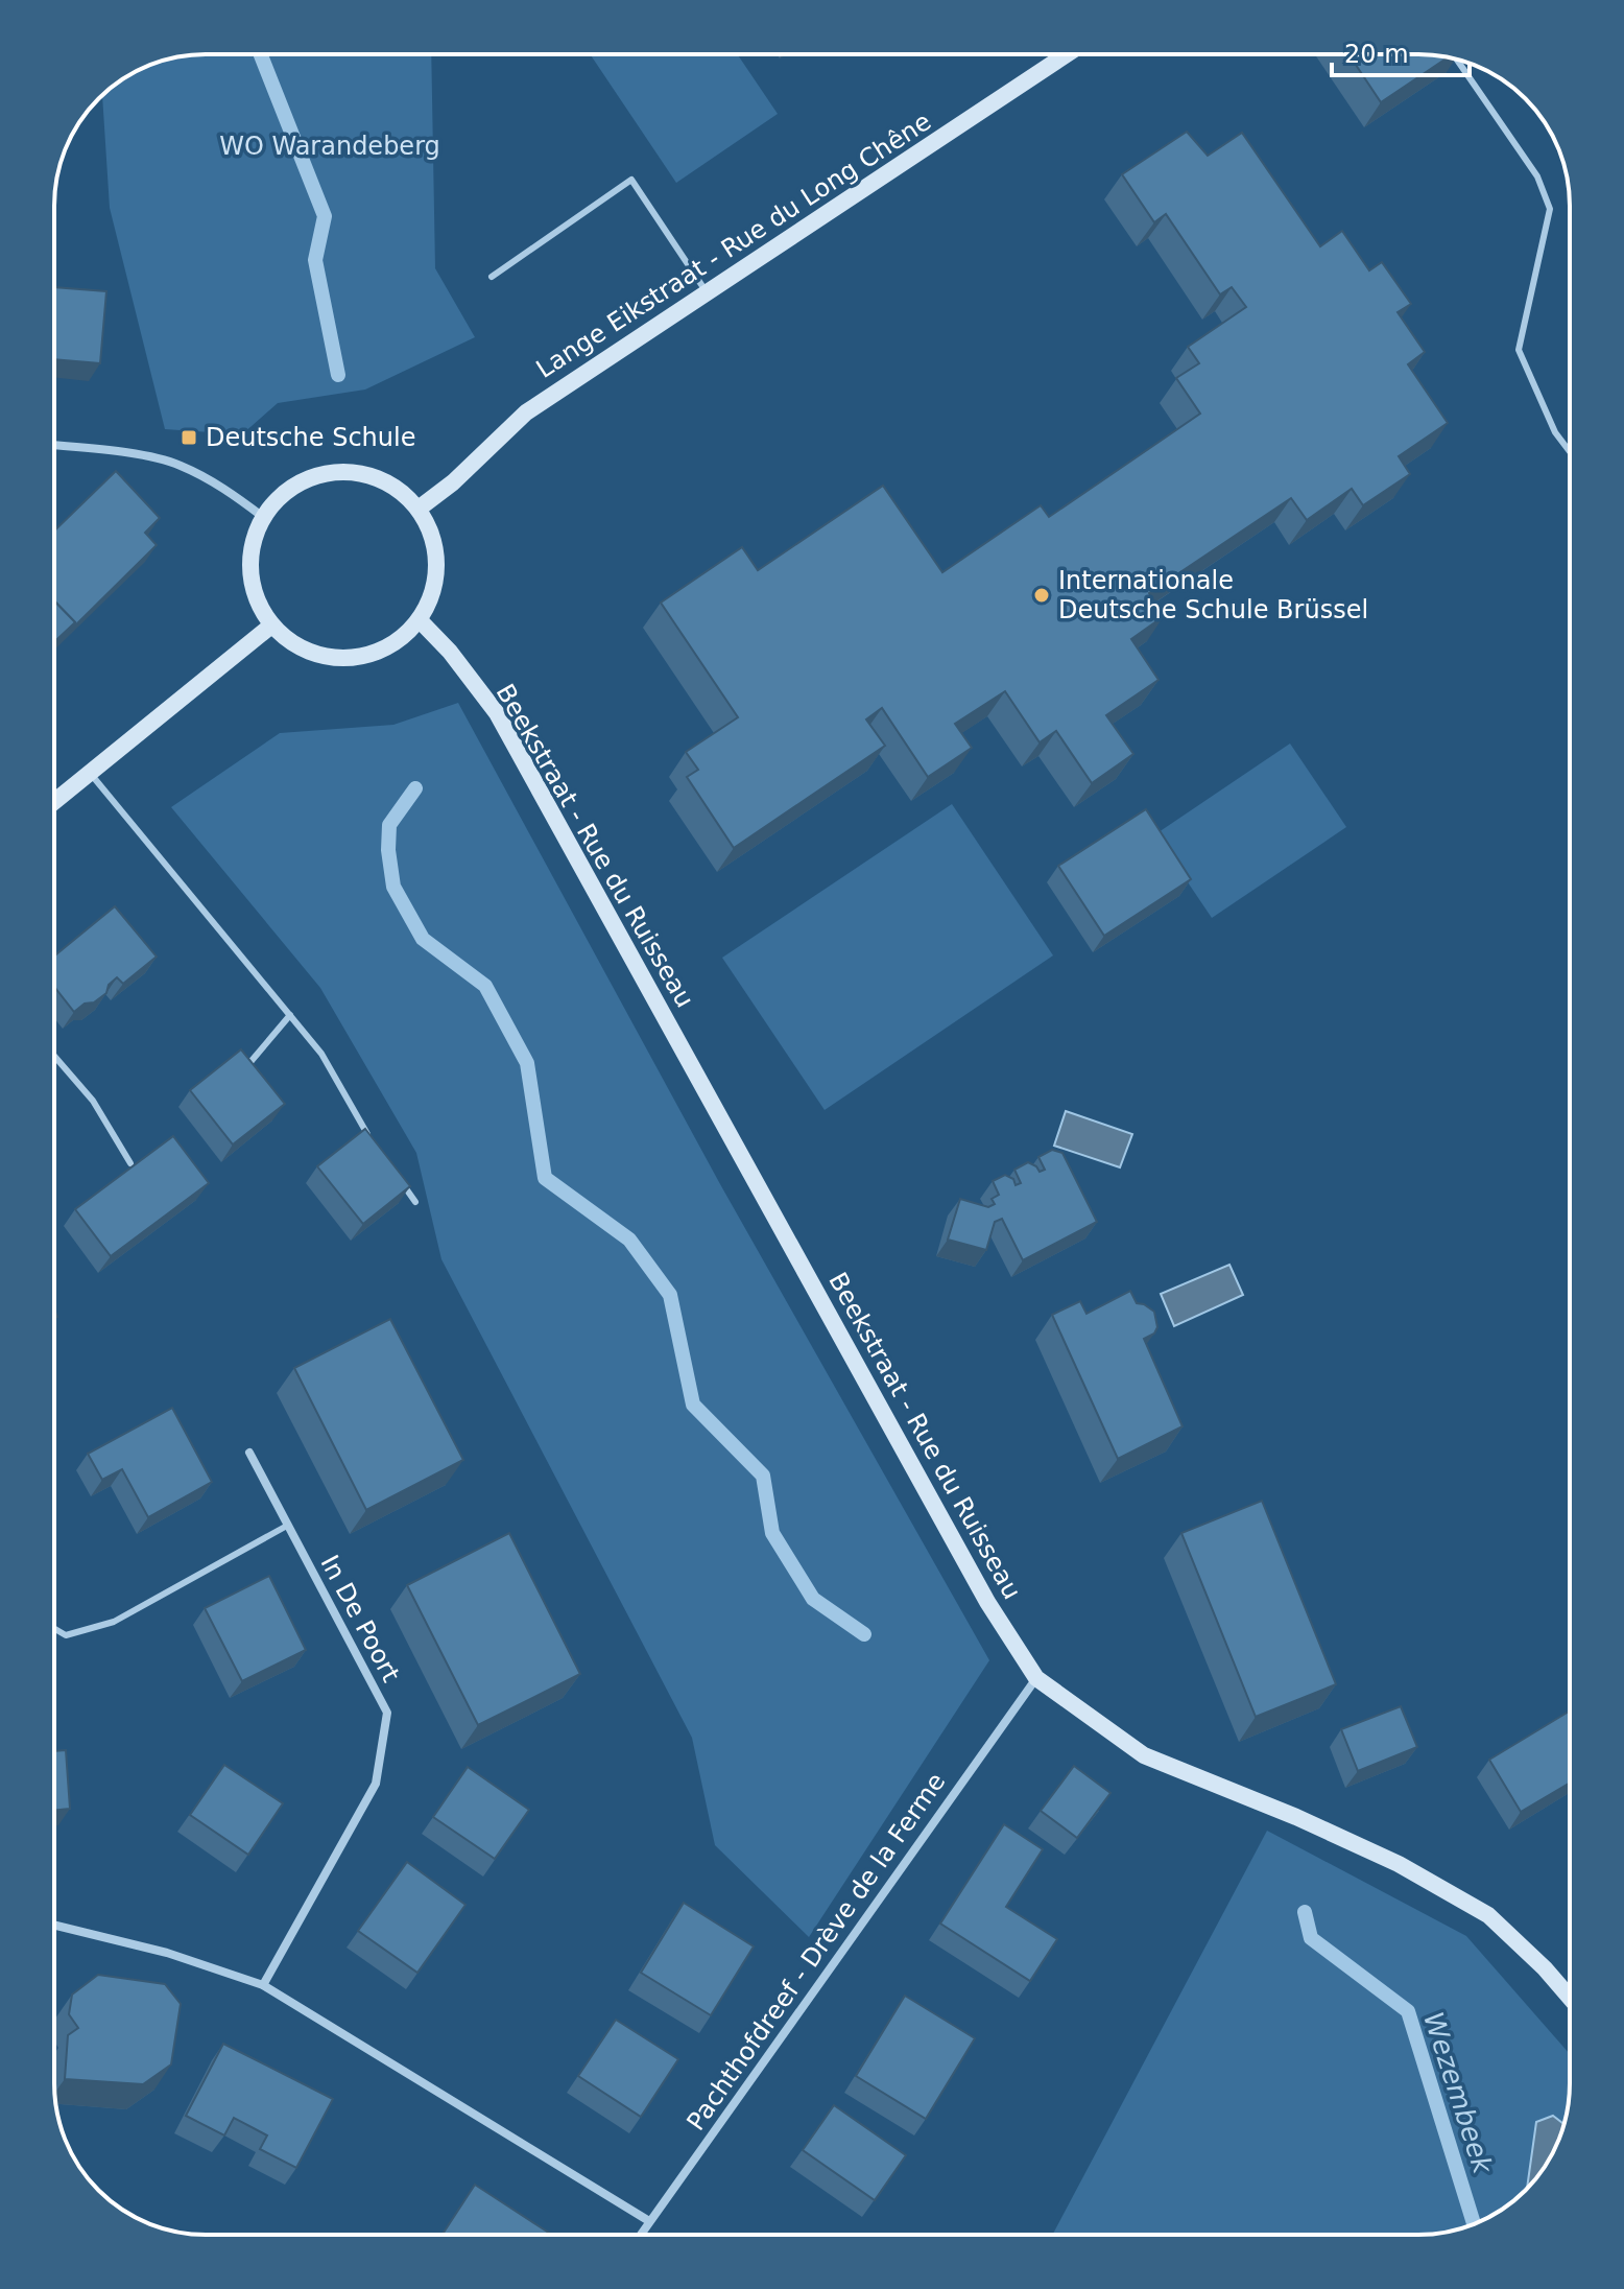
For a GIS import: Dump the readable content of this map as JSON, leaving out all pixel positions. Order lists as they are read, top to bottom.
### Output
{
  "streets": {
    "street": [
      "Lange Eikstraat - Rue du Long Chêne",
      "Beekstraat - Rue du Ruisseau",
      "In De Poort",
      "Pachthofdreef - Drève de la Ferme"
    ]
  },
  "crossings": [
    ["Lange Eikstraat - Rue du Long Chêne", "Beekstraat - Rue du Ruisseau"],
    ["Beekstraat - Rue du Ruisseau", "Pachthofdreef - Drève de la Ferme"]
  ],
  "water": ["Wezembeek"],
  "parks": ["WO Warandeberg"],
  "places": {
    "transit": ["Deutsche Schule"],
    "other": ["Internationale Deutsche Schule Brüssel"]
  },
  "scale_bar": "20 m"
}
